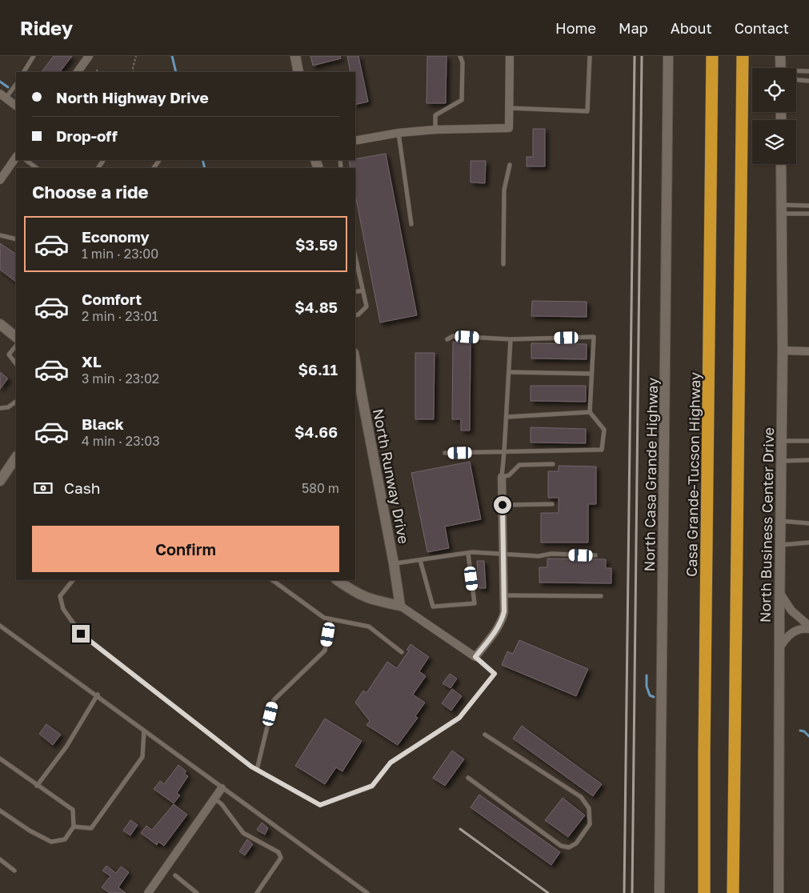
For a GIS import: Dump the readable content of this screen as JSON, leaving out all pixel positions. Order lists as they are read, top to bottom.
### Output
{
  "streets": {
    "highway": ["Casa Grande-Tucson Highway"],
    "main road": ["North Casa Grande Highway", "North Runway Drive", "North Business Center Drive"]
  },
  "page": {
    "header": "Ridey",
    "nav": [
      "Home",
      "Map",
      "About",
      "Contact"
    ],
    "banner": ["North Highway Drive", "Drop-off"],
    "heading": "Choose a ride",
    "list": [
      {
        "name": "Economy",
        "note": "1 min · 23:00",
        "value": "$3.59"
      },
      {
        "name": "Comfort",
        "note": "2 min · 23:01",
        "value": "$4.85"
      },
      {
        "name": "XL",
        "note": "3 min · 23:02",
        "value": "$6.11"
      },
      {
        "name": "Black",
        "note": "4 min · 23:03",
        "value": "$4.66"
      }
    ],
    "pay": ["Cash", "580 m"],
    "buttons": "Confirm"
  }
}
